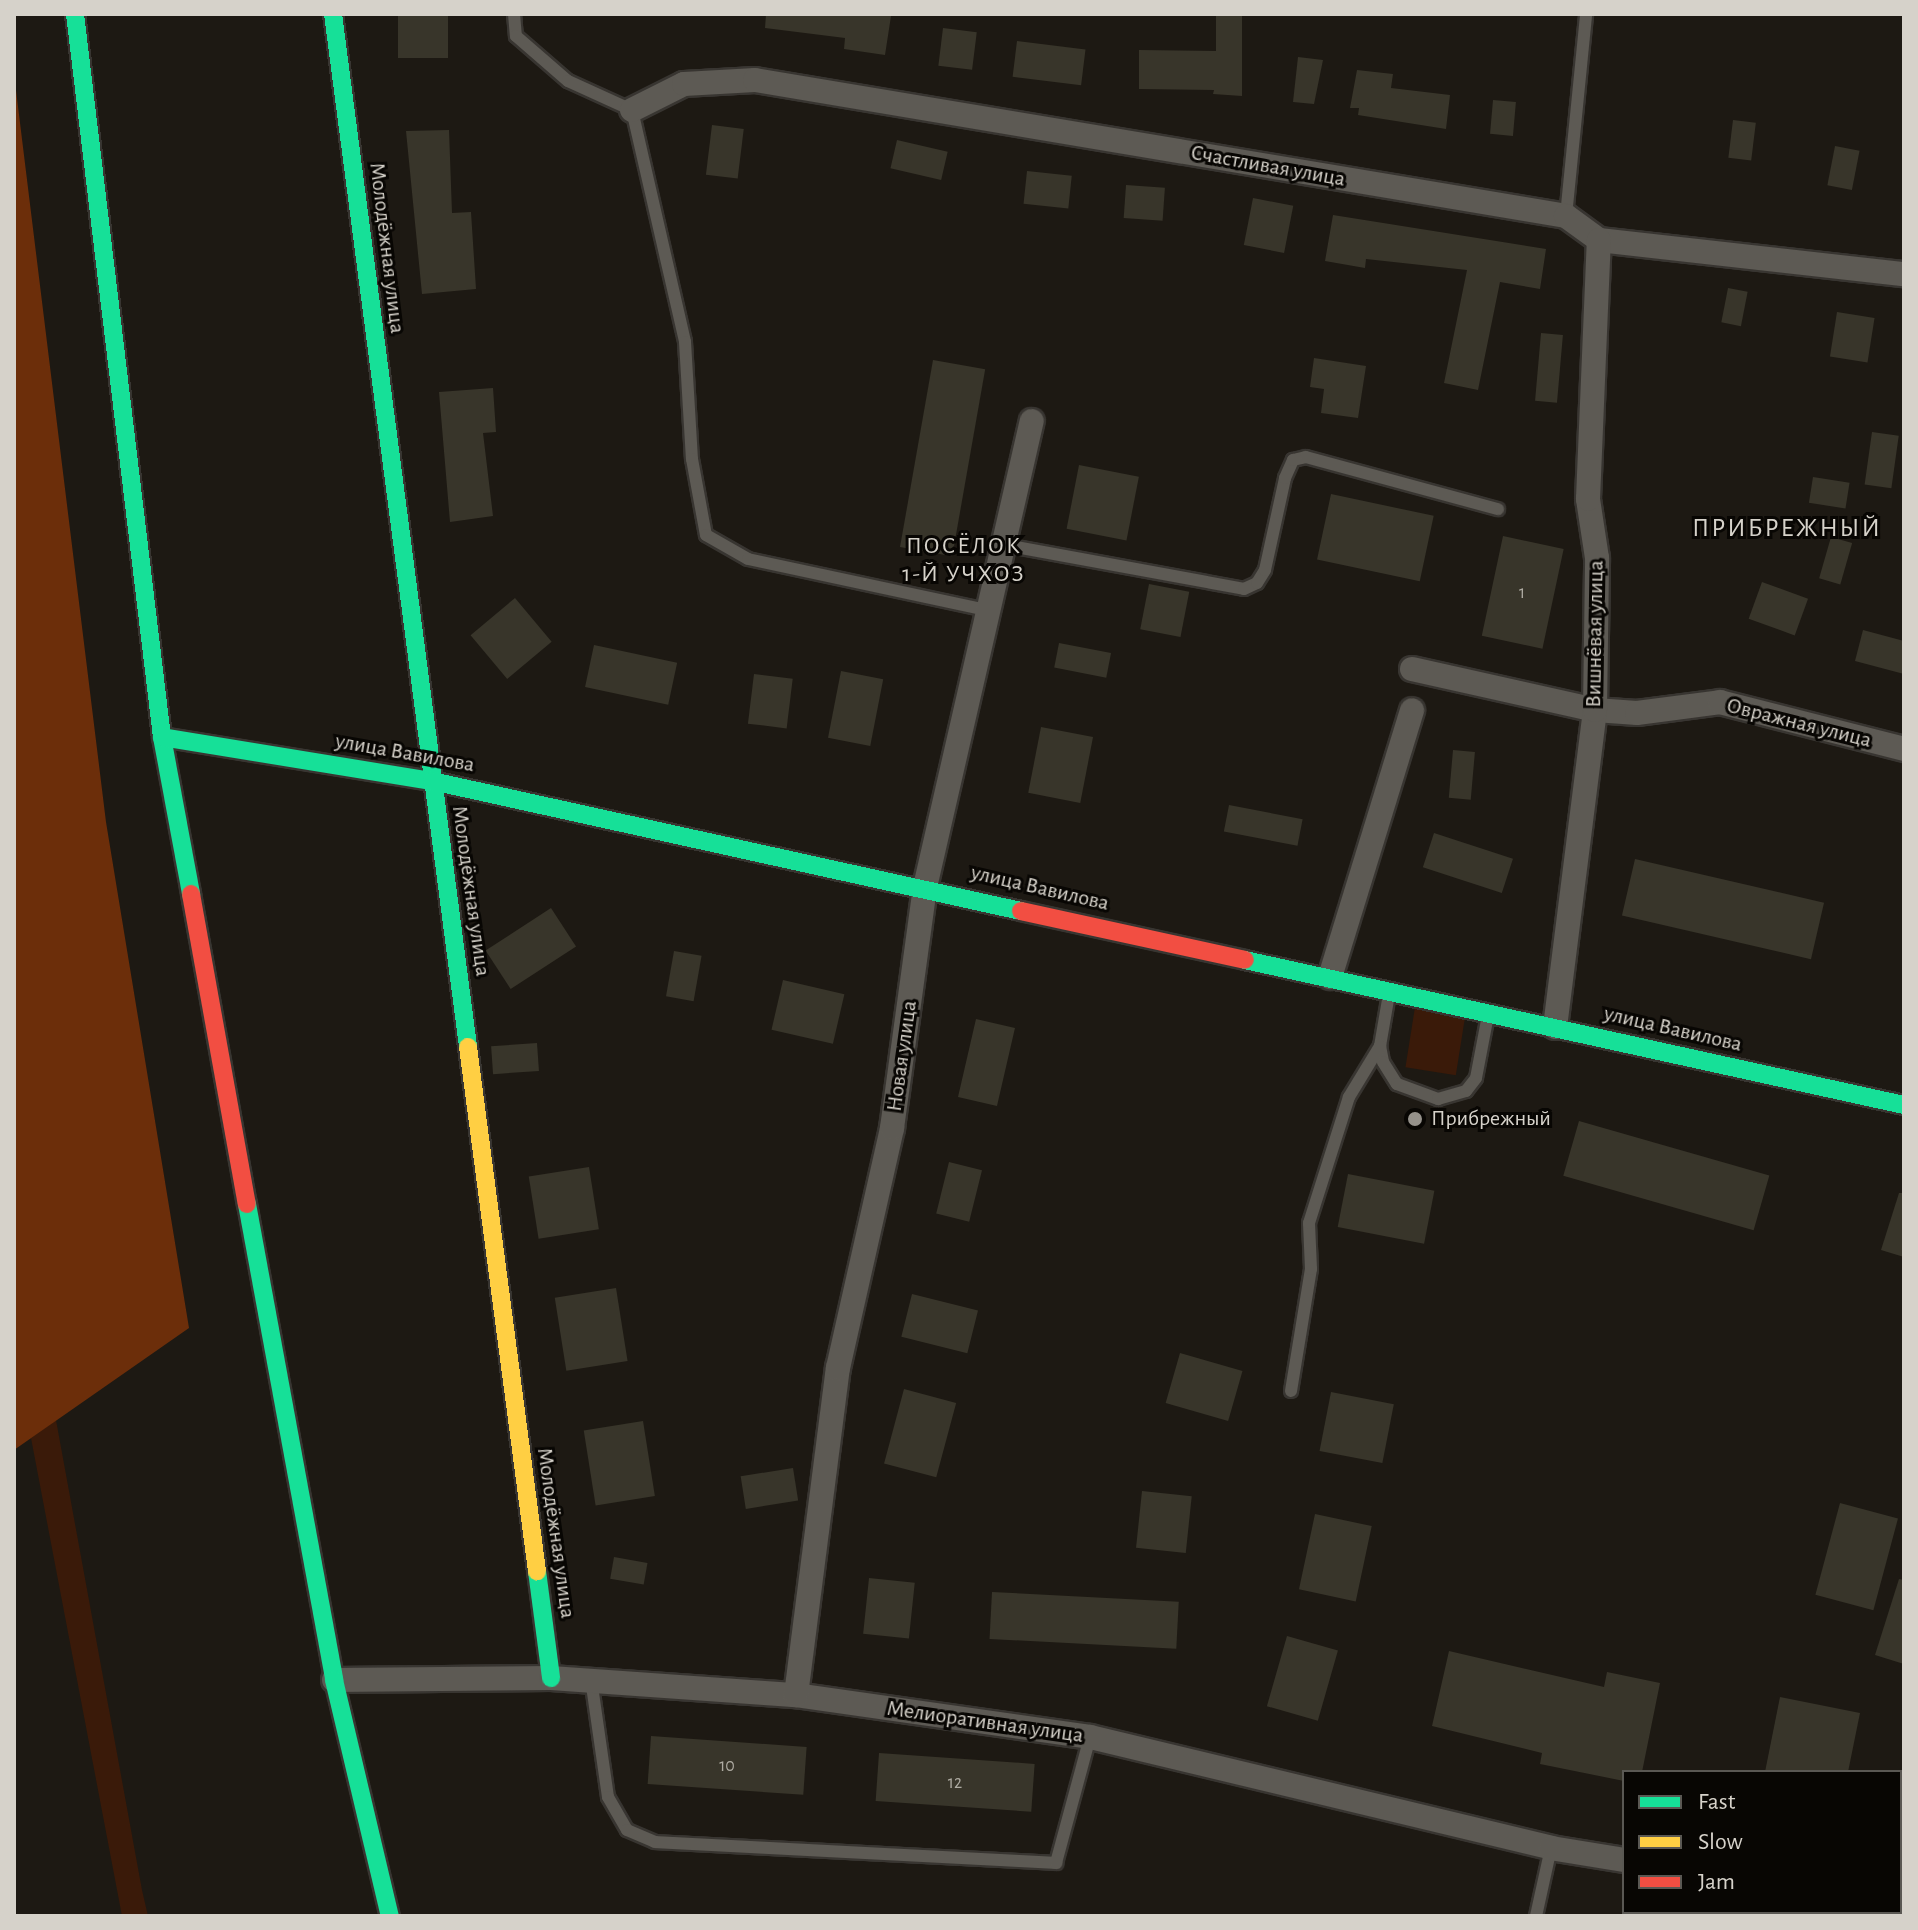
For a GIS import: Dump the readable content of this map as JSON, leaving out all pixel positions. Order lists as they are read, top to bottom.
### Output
{
  "streets": {
    "street": [
      "Счастливая улица",
      "Молодёжная улица",
      "Вишнёвая улица",
      "Овражная улица",
      "улица Вавилова",
      "Новая улица",
      "Мелиоративная улица"
    ]
  },
  "crossings": [
    ["Счастливая улица", "Вишнёвая улица"],
    ["Молодёжная улица", "улица Вавилова"],
    ["Молодёжная улица", "Мелиоративная улица"],
    ["Вишнёвая улица", "Овражная улица"],
    ["Вишнёвая улица", "улица Вавилова"],
    ["улица Вавилова", "Новая улица"],
    ["Новая улица", "Мелиоративная улица"]
  ],
  "districts": ["ПРИБРЕЖНЫЙ", "ПОСЁЛОК 1-Й УЧХОЗ"],
  "places": ["Прибрежный"],
  "house_numbers": ["1", "10", "12"],
  "legend": ["Fast", "Slow", "Jam"]
}
